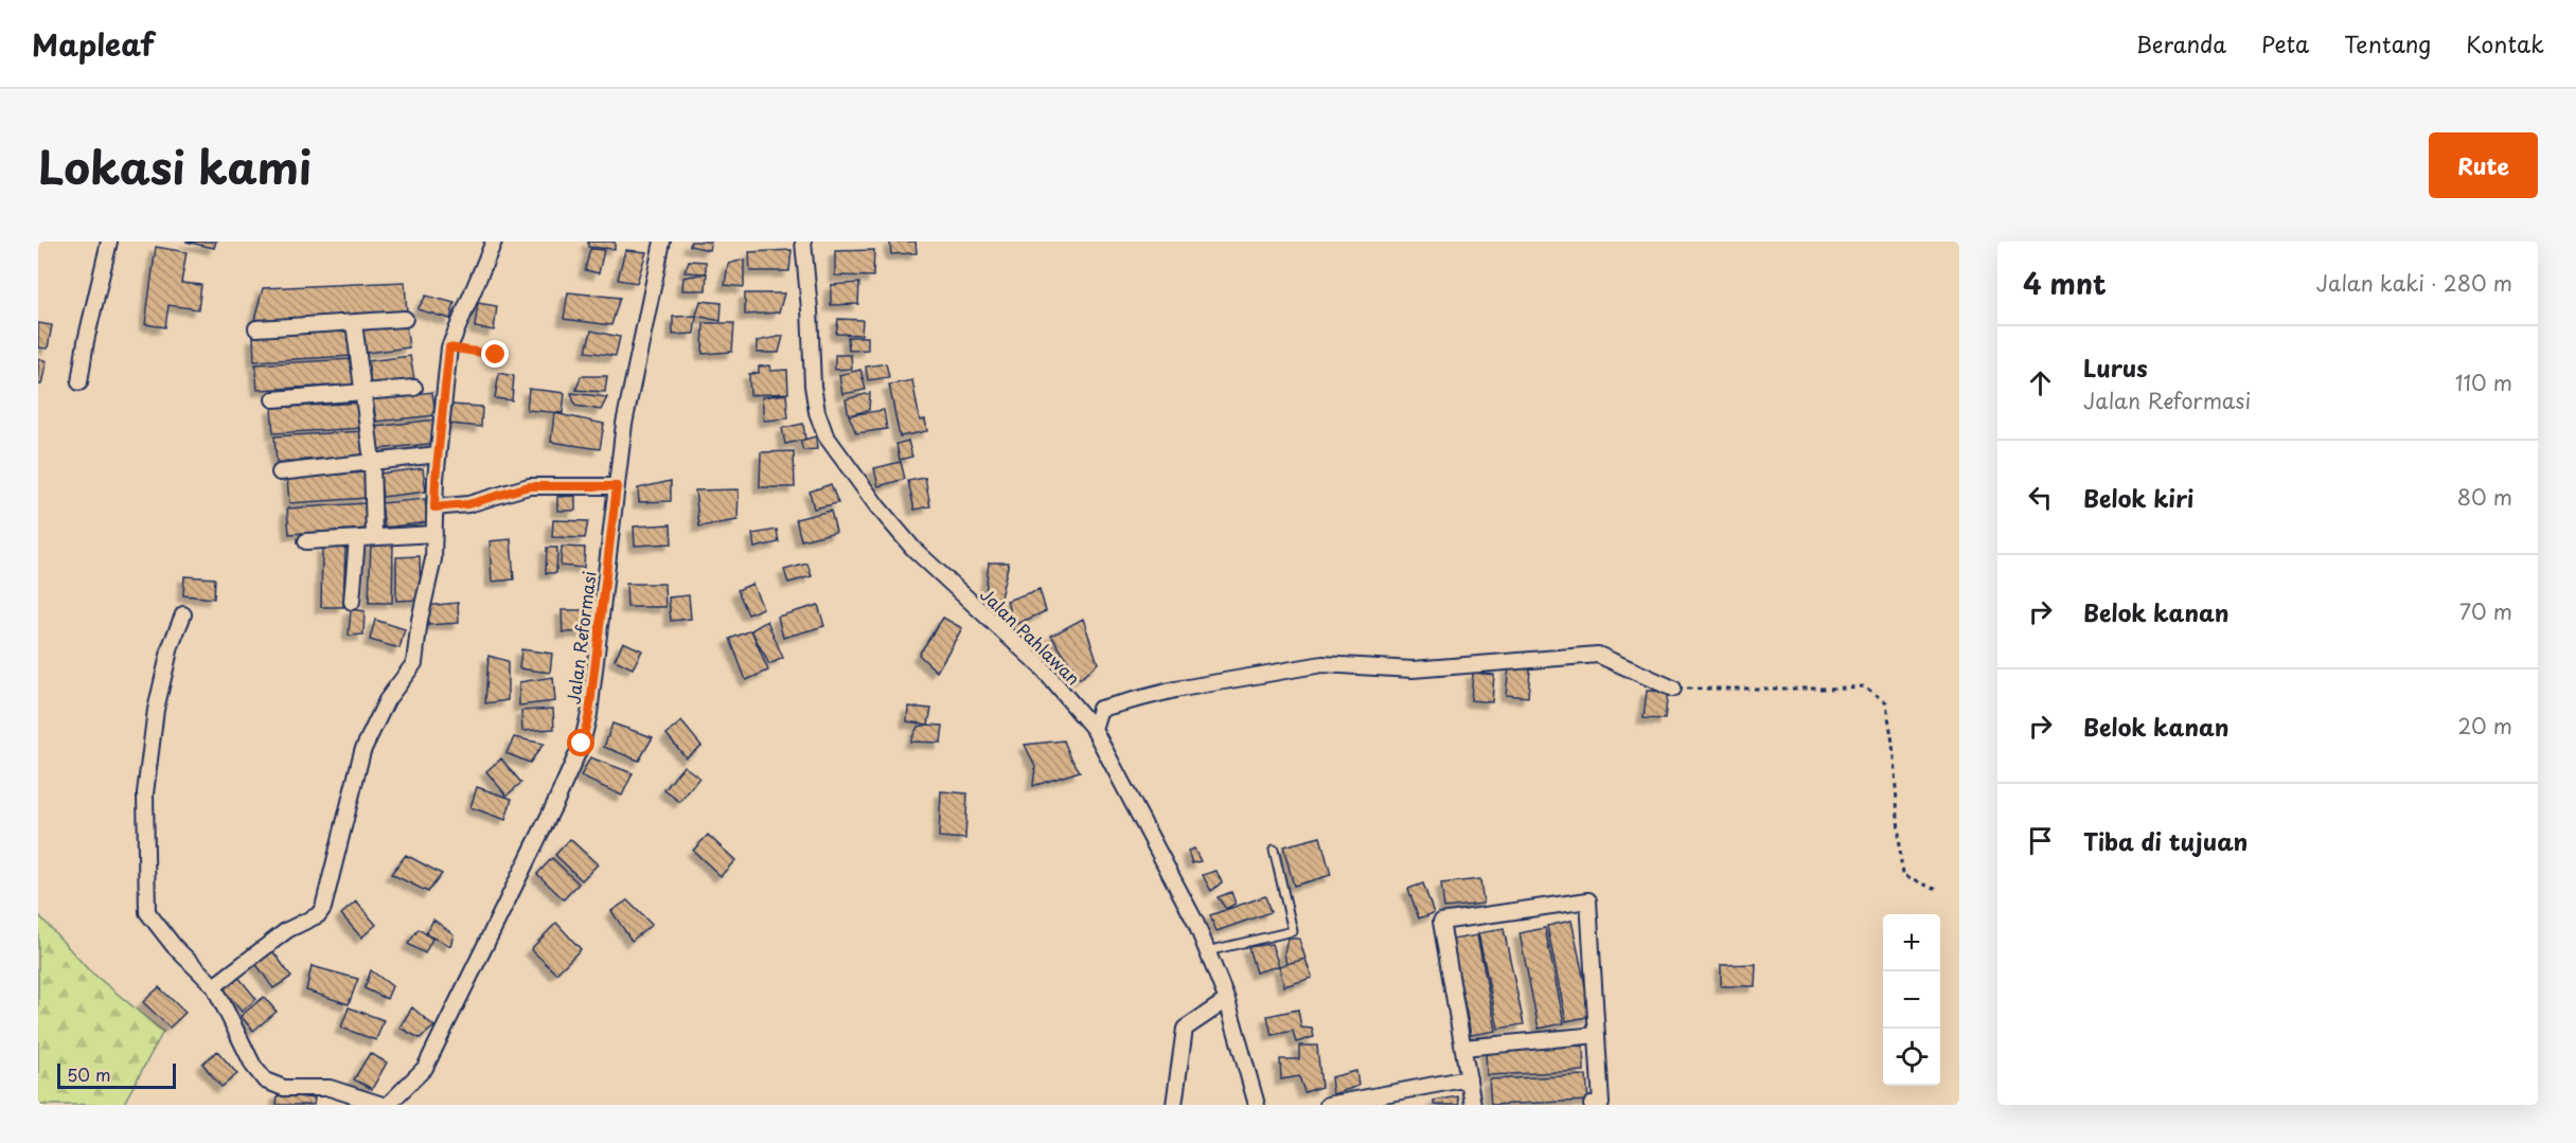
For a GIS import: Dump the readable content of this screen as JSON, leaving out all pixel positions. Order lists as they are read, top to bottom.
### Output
{
  "streets": {
    "street": ["Jalan Pahlawan", "Jalan Reformasi"]
  },
  "scale_bar": "50 m",
  "page": {
    "header": "Mapleaf",
    "nav": [
      "Beranda",
      "Peta",
      "Tentang",
      "Kontak"
    ],
    "title": "Lokasi kami",
    "buttons": "Rute",
    "heading": ["4 mnt", "Jalan kaki · 280 m"],
    "list": [
      ["Lurus", "Jalan Reformasi", "110 m"],
      ["Belok kiri", "80 m"],
      ["Belok kanan", "70 m"],
      ["Belok kanan", "20 m"],
      "Tiba di tujuan"
    ],
    "map_buttons": ["+", "−"],
    "scale": "50 m"
  }
}
